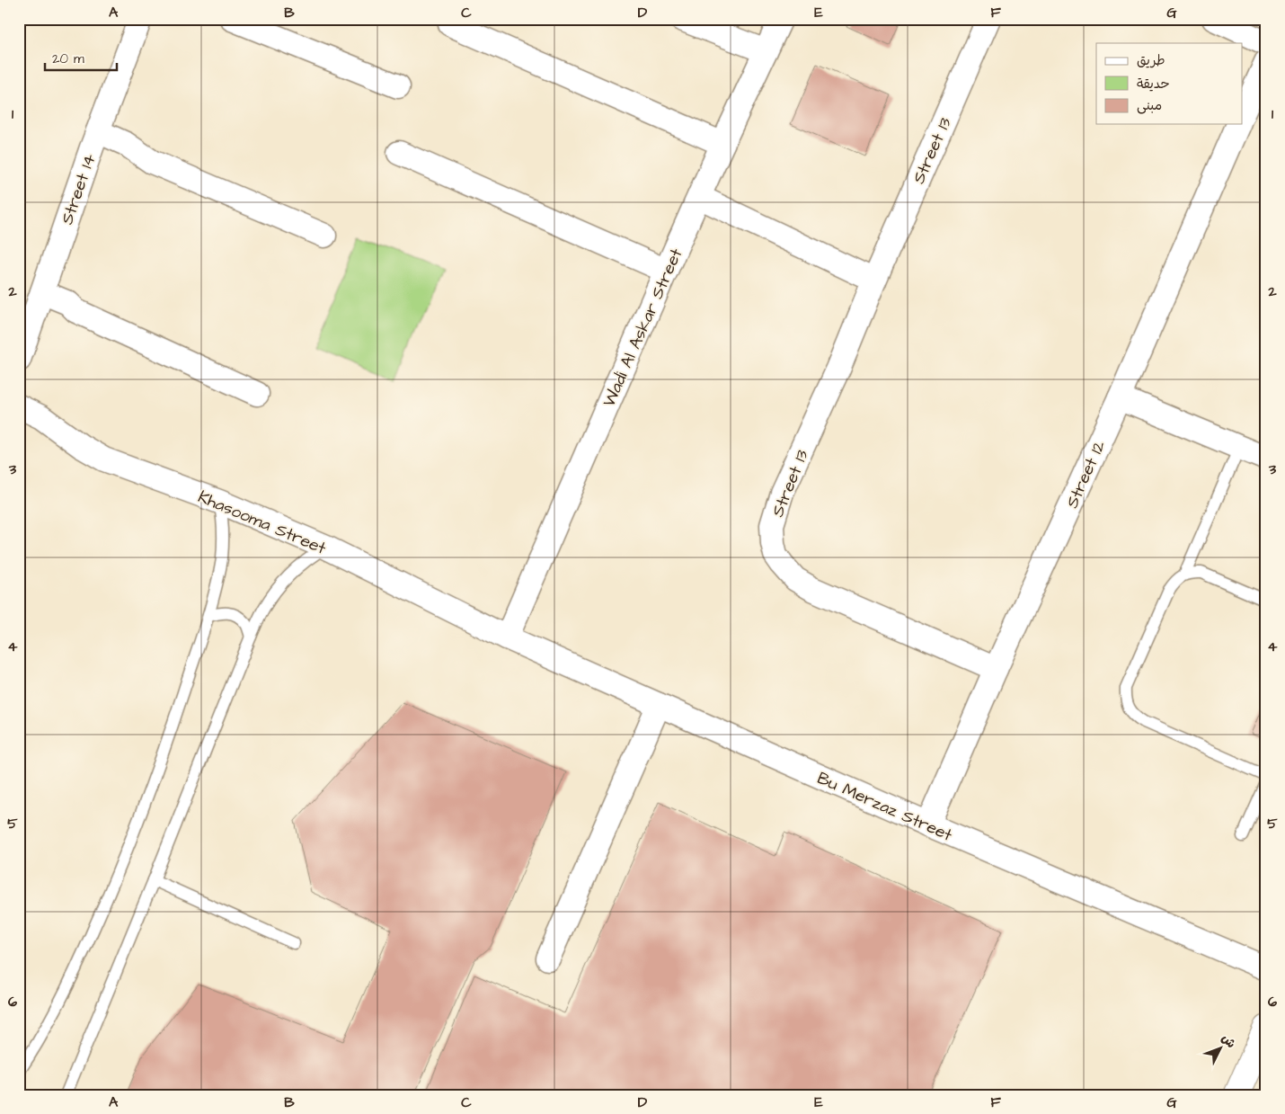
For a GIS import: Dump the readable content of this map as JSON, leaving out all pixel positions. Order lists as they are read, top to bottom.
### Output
{
  "streets": {
    "street": [
      "Street 13",
      "Street 14",
      "Wadi Al Askar Street",
      "Street 12",
      "Khasooma Street",
      "Bu Merzaz Street"
    ]
  },
  "crossings": [
    ["Street 13", "Street 12"],
    ["Wadi Al Askar Street", "Khasooma Street"],
    ["Wadi Al Askar Street", "Bu Merzaz Street"],
    ["Street 12", "Bu Merzaz Street"],
    ["Khasooma Street", "Bu Merzaz Street"]
  ],
  "legend": ["طريق", "حديقة", "مبنى"],
  "scale_bar": "20 m",
  "north": "top right",
  "grid": {
    "columns": [
      "A",
      "B",
      "C",
      "D",
      "E",
      "F",
      "G"
    ],
    "rows": [
      "1",
      "2",
      "3",
      "4",
      "5",
      "6"
    ]
  }
}
